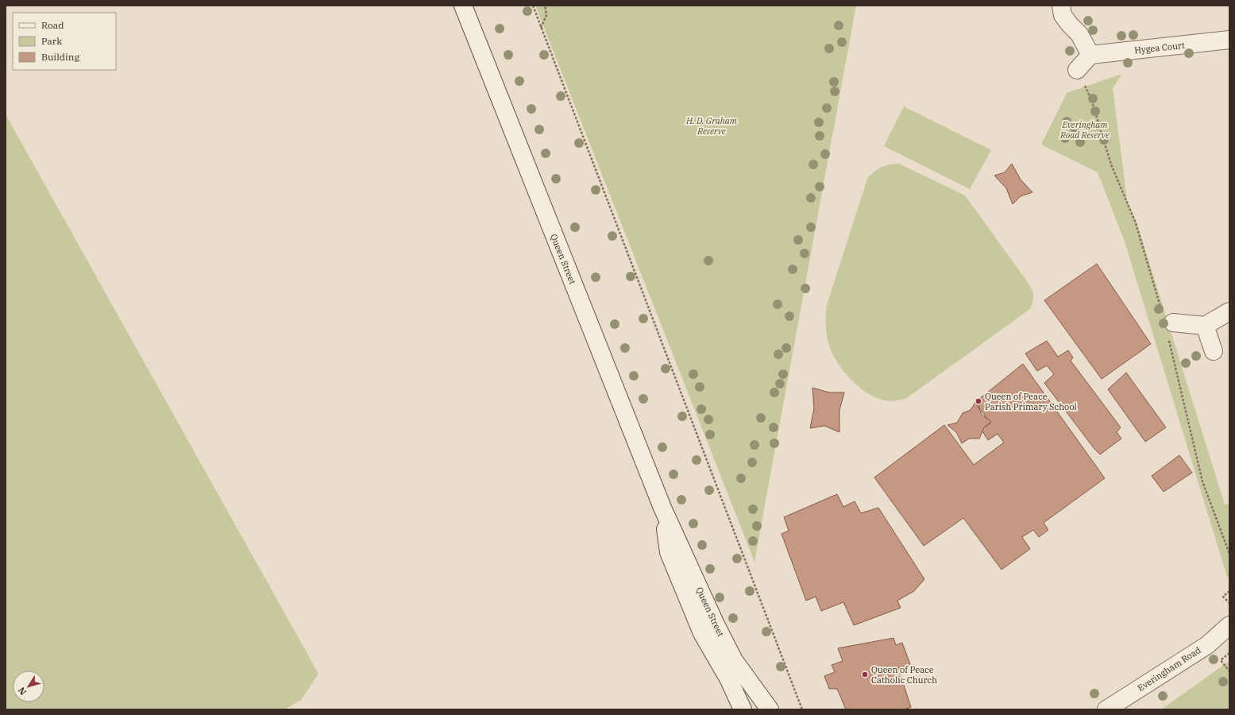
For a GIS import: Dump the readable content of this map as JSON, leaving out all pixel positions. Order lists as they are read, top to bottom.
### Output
{
  "streets": {
    "main road": ["Hygea Court", "Queen Street", "Everingham Road"]
  },
  "parks": ["H. D. Graham Reserve", "Everingham Road Reserve"],
  "places": ["Queen of Peace Parish Primary School", "Queen of Peace Catholic Church"],
  "legend": ["Road", "Park", "Building"],
  "north": "bottom left"
}
